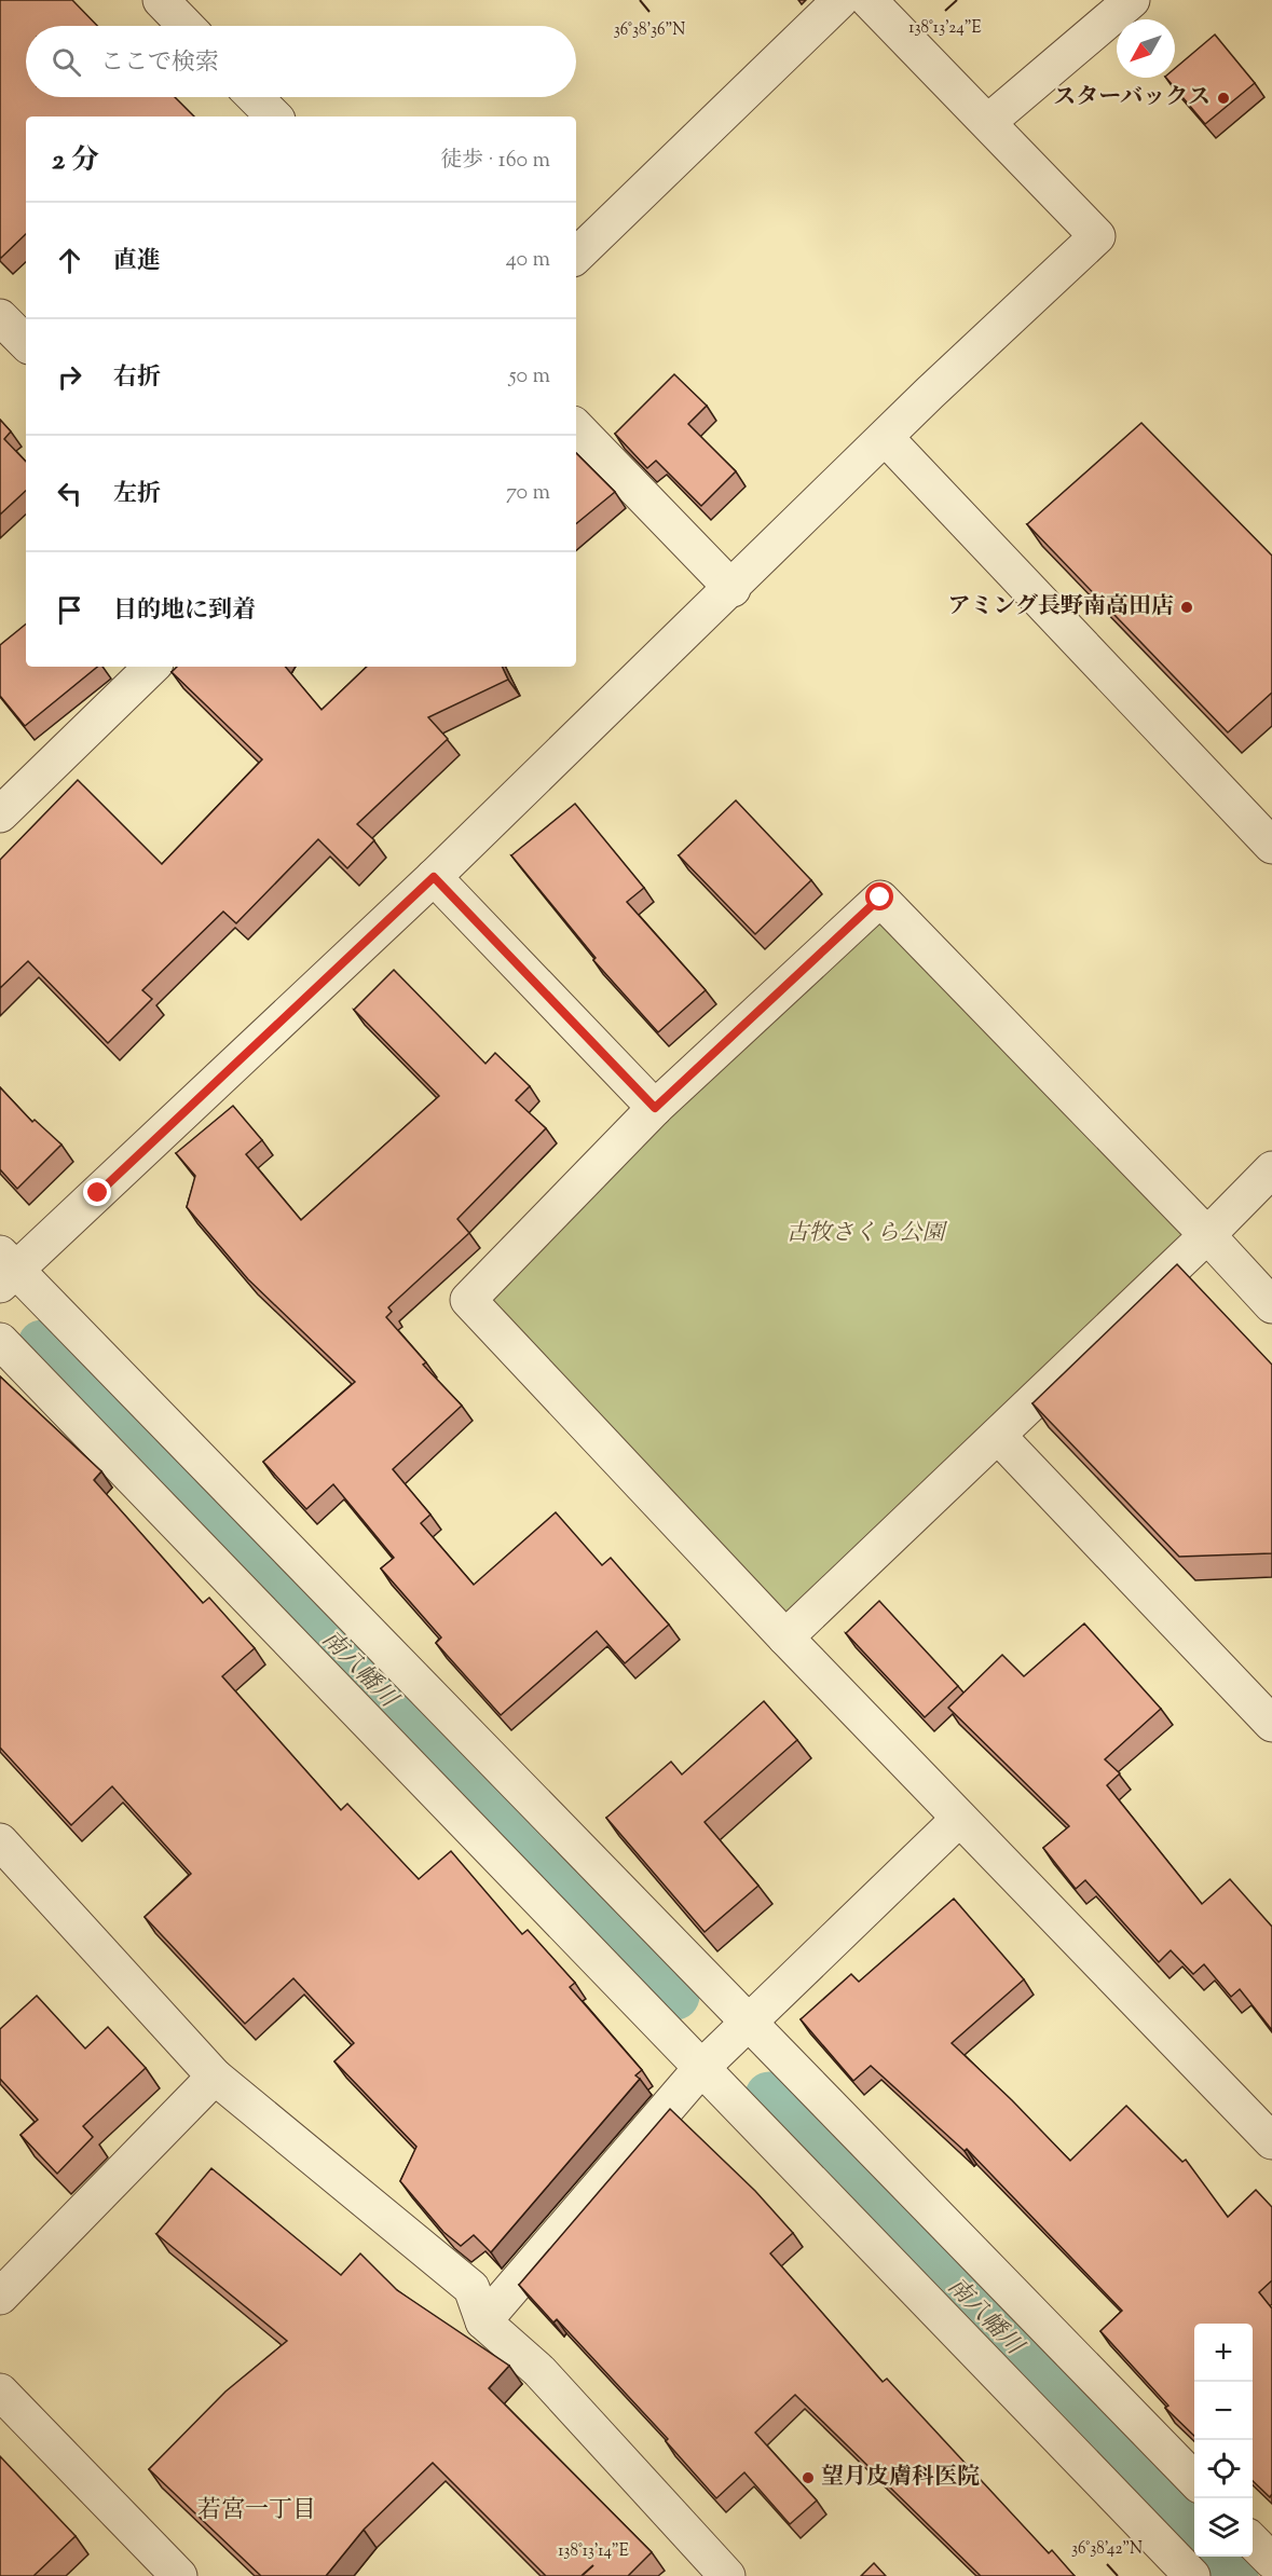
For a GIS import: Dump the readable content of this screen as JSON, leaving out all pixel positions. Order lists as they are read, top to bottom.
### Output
{
  "districts": ["若宮一丁目"],
  "water": ["南八幡川"],
  "parks": ["古牧さくら公園"],
  "places": ["スターバックス", "アミング長野南高田店", "望月皮膚科医院"],
  "north": "bottom left",
  "page": {
    "search": "ここで検索",
    "heading": ["2 分", "徒歩 · 160 m"],
    "list": [
      ["直進", "40 m"],
      ["右折", "50 m"],
      ["左折", "70 m"],
      "目的地に到着"
    ],
    "map_buttons": ["+", "−"]
  },
  "coordinates": [
    "138°13'24\"E",
    "36°38'36\"N",
    "36°38'42\"N",
    "138°13'14\"E"
  ]
}
